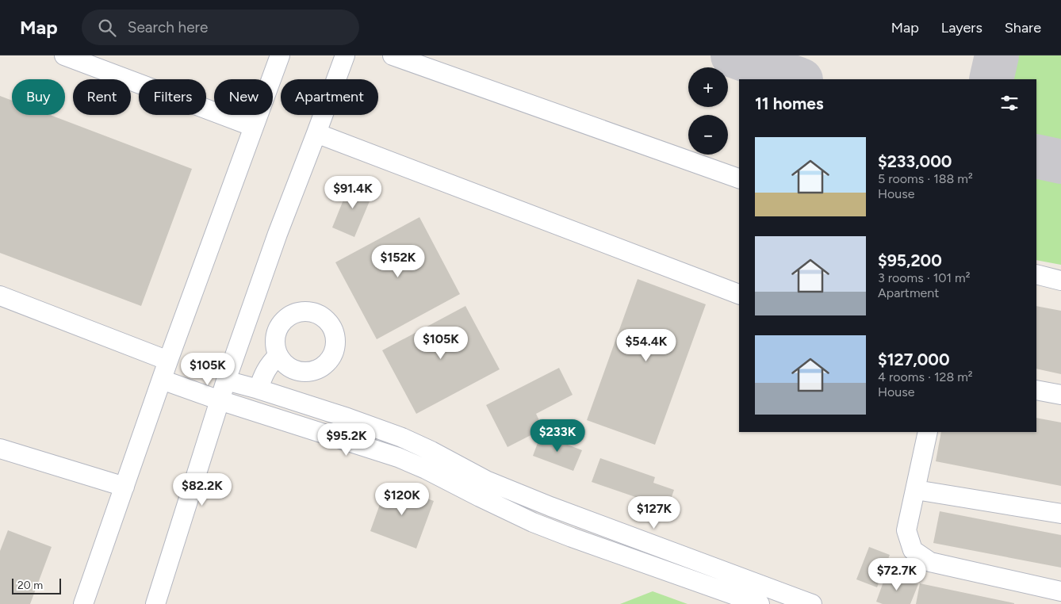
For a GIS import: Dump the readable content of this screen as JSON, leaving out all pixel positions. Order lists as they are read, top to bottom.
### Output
{
  "scale_bar": "20 m",
  "page": {
    "header": "Map",
    "search": "Search here",
    "nav": ["Map", "Layers", "Share"],
    "map_buttons": ["+", "−"],
    "chip": [
      "Buy",
      "Rent",
      "Filters",
      "New",
      "Apartment"
    ],
    "heading": "11 homes",
    "list": [
      {
        "name": "$233,000",
        "note": "5 rooms · 188 m² · House"
      },
      {
        "name": "$95,200",
        "note": "3 rooms · 101 m² · Apartment"
      },
      {
        "name": "$127,000",
        "note": "4 rooms · 128 m² · House"
      }
    ],
    "price": [
      "$91.4K",
      "$152K",
      "$105K",
      "$54.4K",
      "$105K",
      "$233K",
      "$95.2K",
      "$82.2K",
      "$120K",
      "$127K",
      "$72.7K"
    ],
    "scale": "20 m"
  }
}
